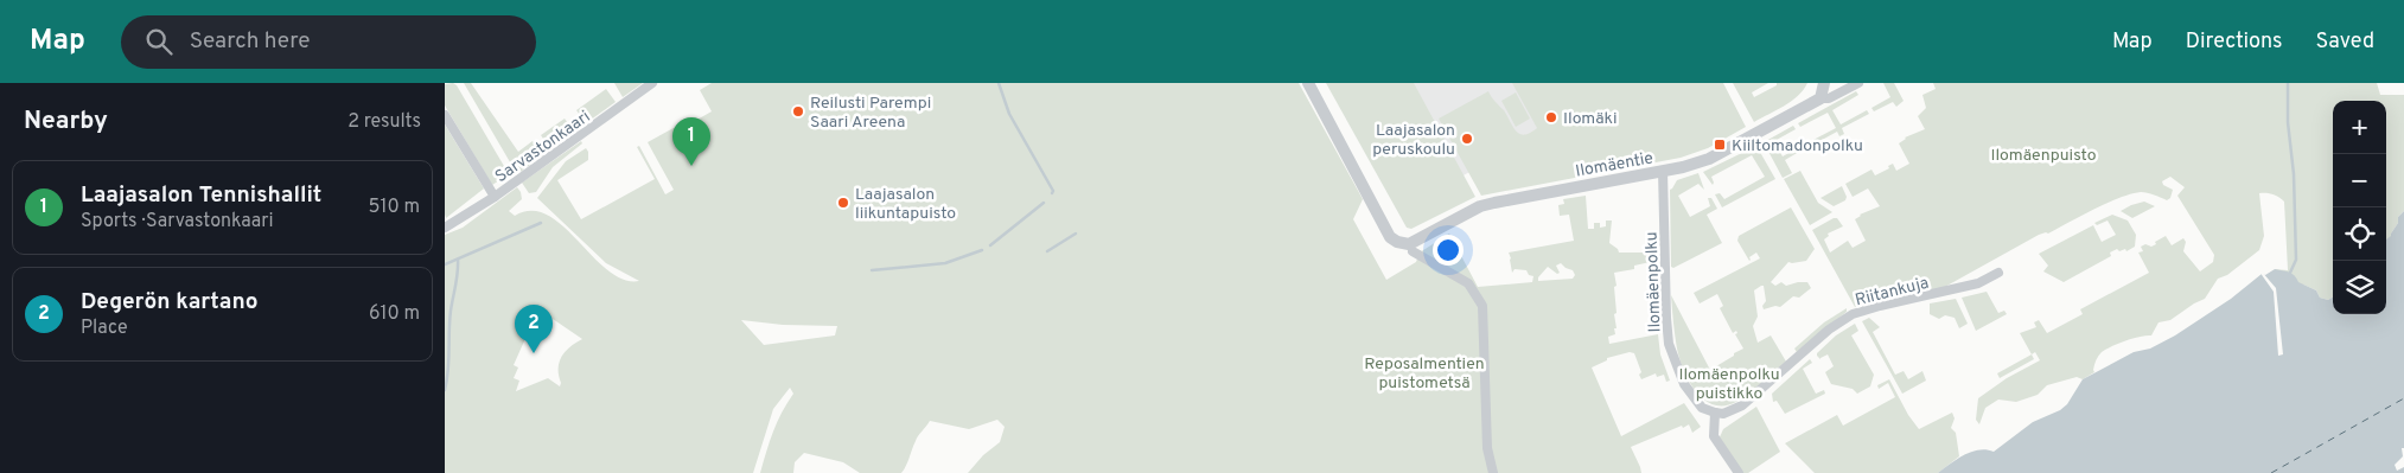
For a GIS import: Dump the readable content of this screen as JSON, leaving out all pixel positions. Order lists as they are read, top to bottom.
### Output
{
  "streets": {
    "street": [
      "Sarvastonkaari",
      "Ilomäentie",
      "Ilomäenpolku",
      "Riitankuja"
    ]
  },
  "crossings": [
    ["Ilomäentie", "Ilomäenpolku"],
    ["Ilomäenpolku", "Riitankuja"]
  ],
  "parks": ["Ilomäenpuisto", "Reposalmentien puistometsä", "Ilomäenpolku puistikko"],
  "places": {
    "other": [
      "Reilusti Parempi Saari Areena",
      "Ilomäki",
      "Laajasalon peruskoulu",
      "Laajasalon liikuntapuisto"
    ],
    "transit": ["Kiiltomadonpolku"]
  },
  "page": {
    "header": "Map",
    "search": "Search here",
    "nav": ["Map", "Directions", "Saved"],
    "heading": ["Nearby", "2 results"],
    "map_buttons": ["+", "−"],
    "pins": ["1", "2"],
    "list": [
      {
        "mark": "1",
        "name": "Laajasalon Tennishallit",
        "note": "Sports · Sarvastonkaari",
        "value": "510 m"
      },
      {
        "mark": "2",
        "name": "Degerön kartano",
        "note": "Place",
        "value": "610 m"
      }
    ]
  }
}
